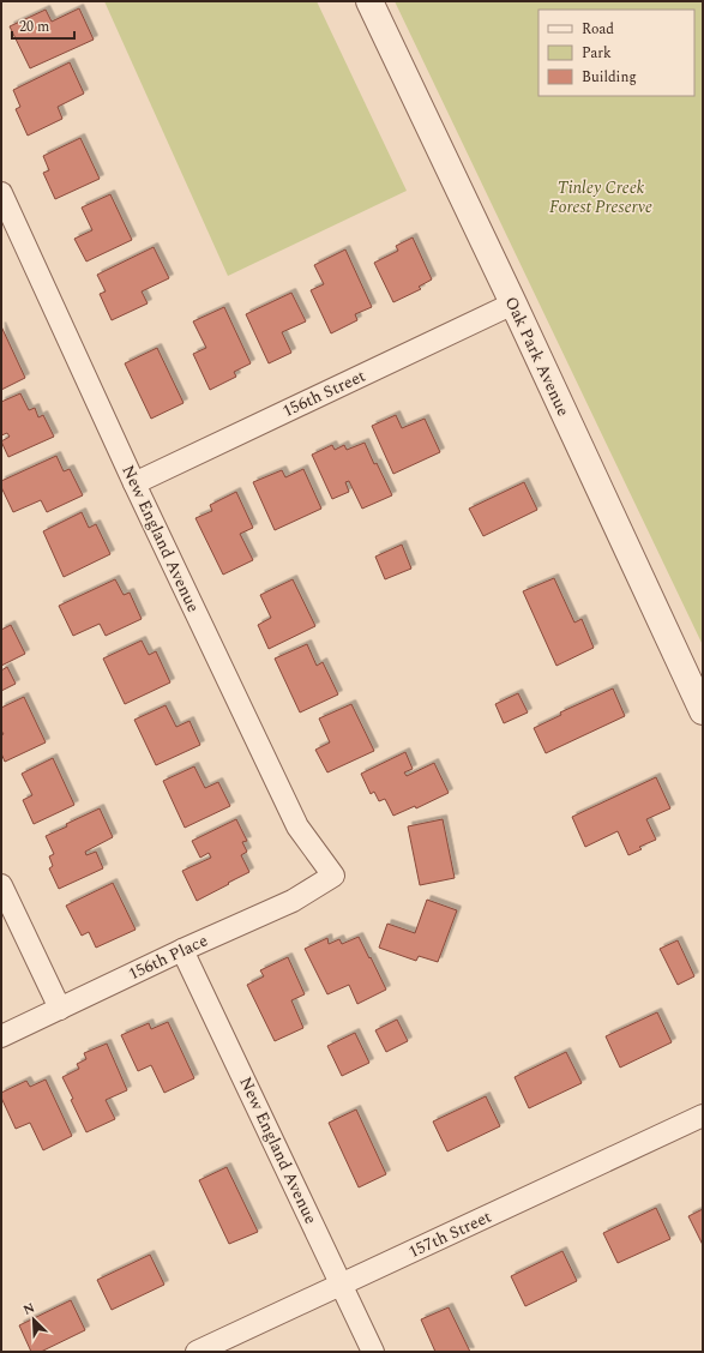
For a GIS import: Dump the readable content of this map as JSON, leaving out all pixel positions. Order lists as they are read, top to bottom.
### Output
{
  "streets": {
    "street": [
      "Oak Park Avenue",
      "156th Street",
      "New England Avenue",
      "156th Place",
      "157th Street"
    ]
  },
  "crossings": [
    ["Oak Park Avenue", "156th Street"],
    ["156th Street", "New England Avenue"],
    ["New England Avenue", "156th Place"],
    ["New England Avenue", "157th Street"]
  ],
  "parks": ["Tinley Creek Forest Preserve"],
  "legend": ["Road", "Park", "Building"],
  "scale_bar": "20 m",
  "north": "top left"
}
